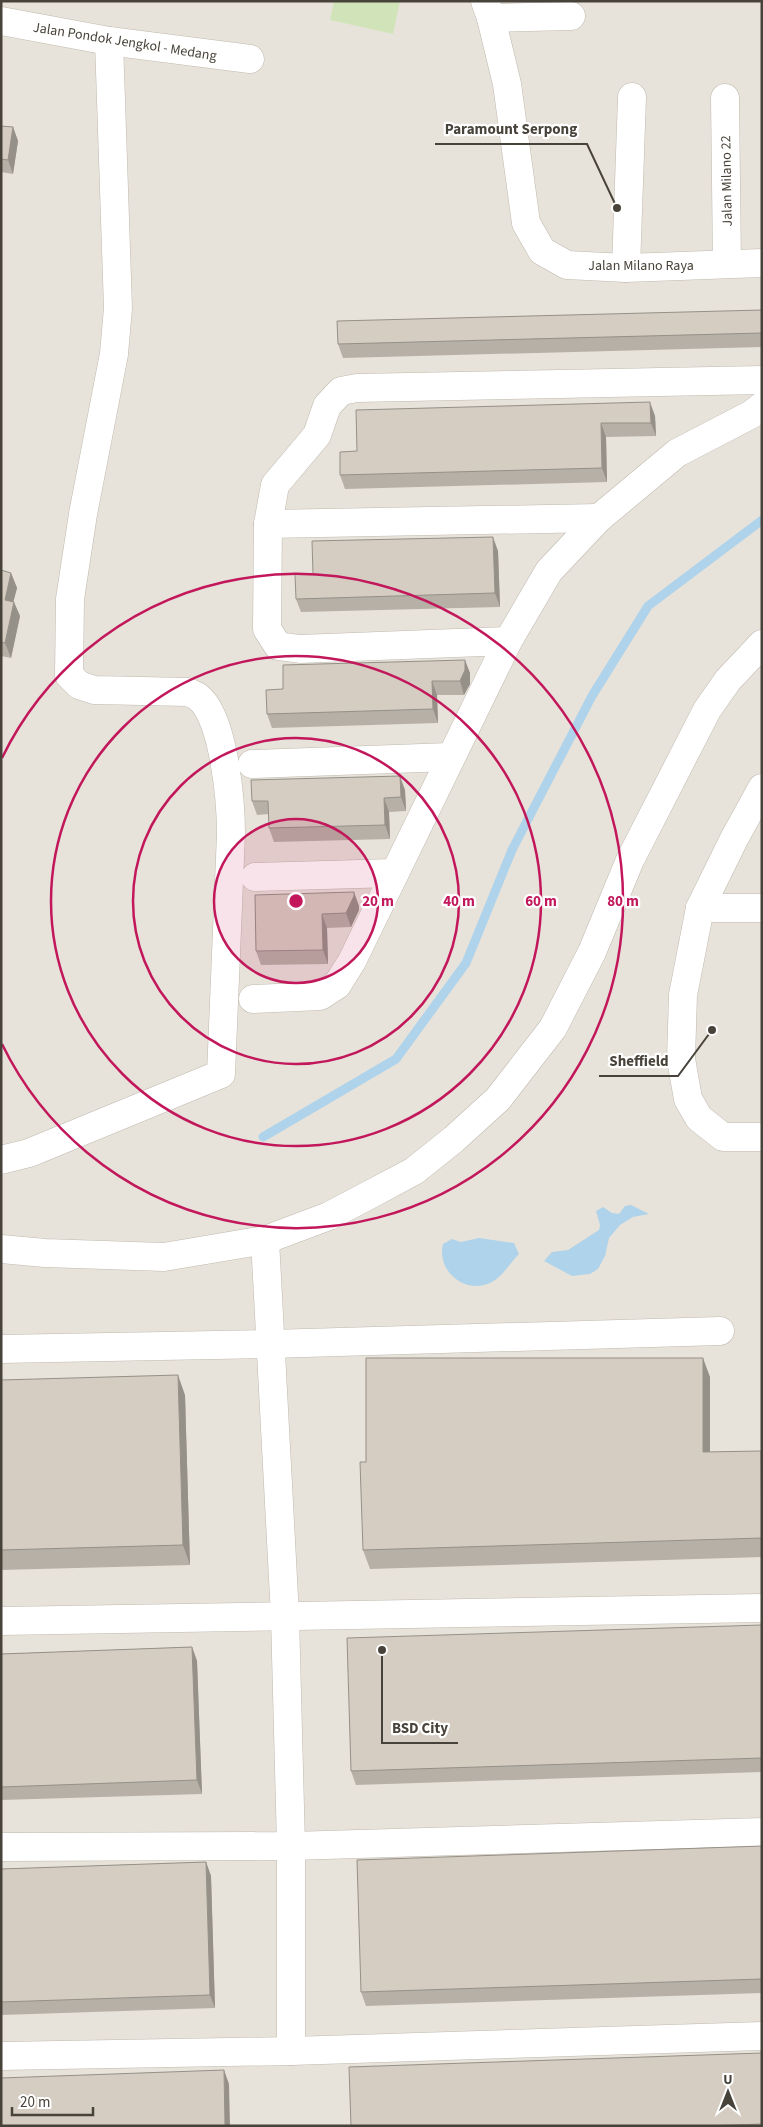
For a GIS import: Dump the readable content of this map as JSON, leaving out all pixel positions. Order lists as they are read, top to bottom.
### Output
{
  "streets": {
    "street": ["Jalan Pondok Jengkol - Medang", "Jalan Milano 22", "Jalan Milano Raya"]
  },
  "crossings": [
    ["Jalan Milano 22", "Jalan Milano Raya"]
  ],
  "places": ["Paramount Serpong", "Sheffield", "BSD City"],
  "scale_bar": "20 m",
  "north": "top",
  "rings": [
    "20 m",
    "40 m",
    "60 m",
    "80 m"
  ]
}
